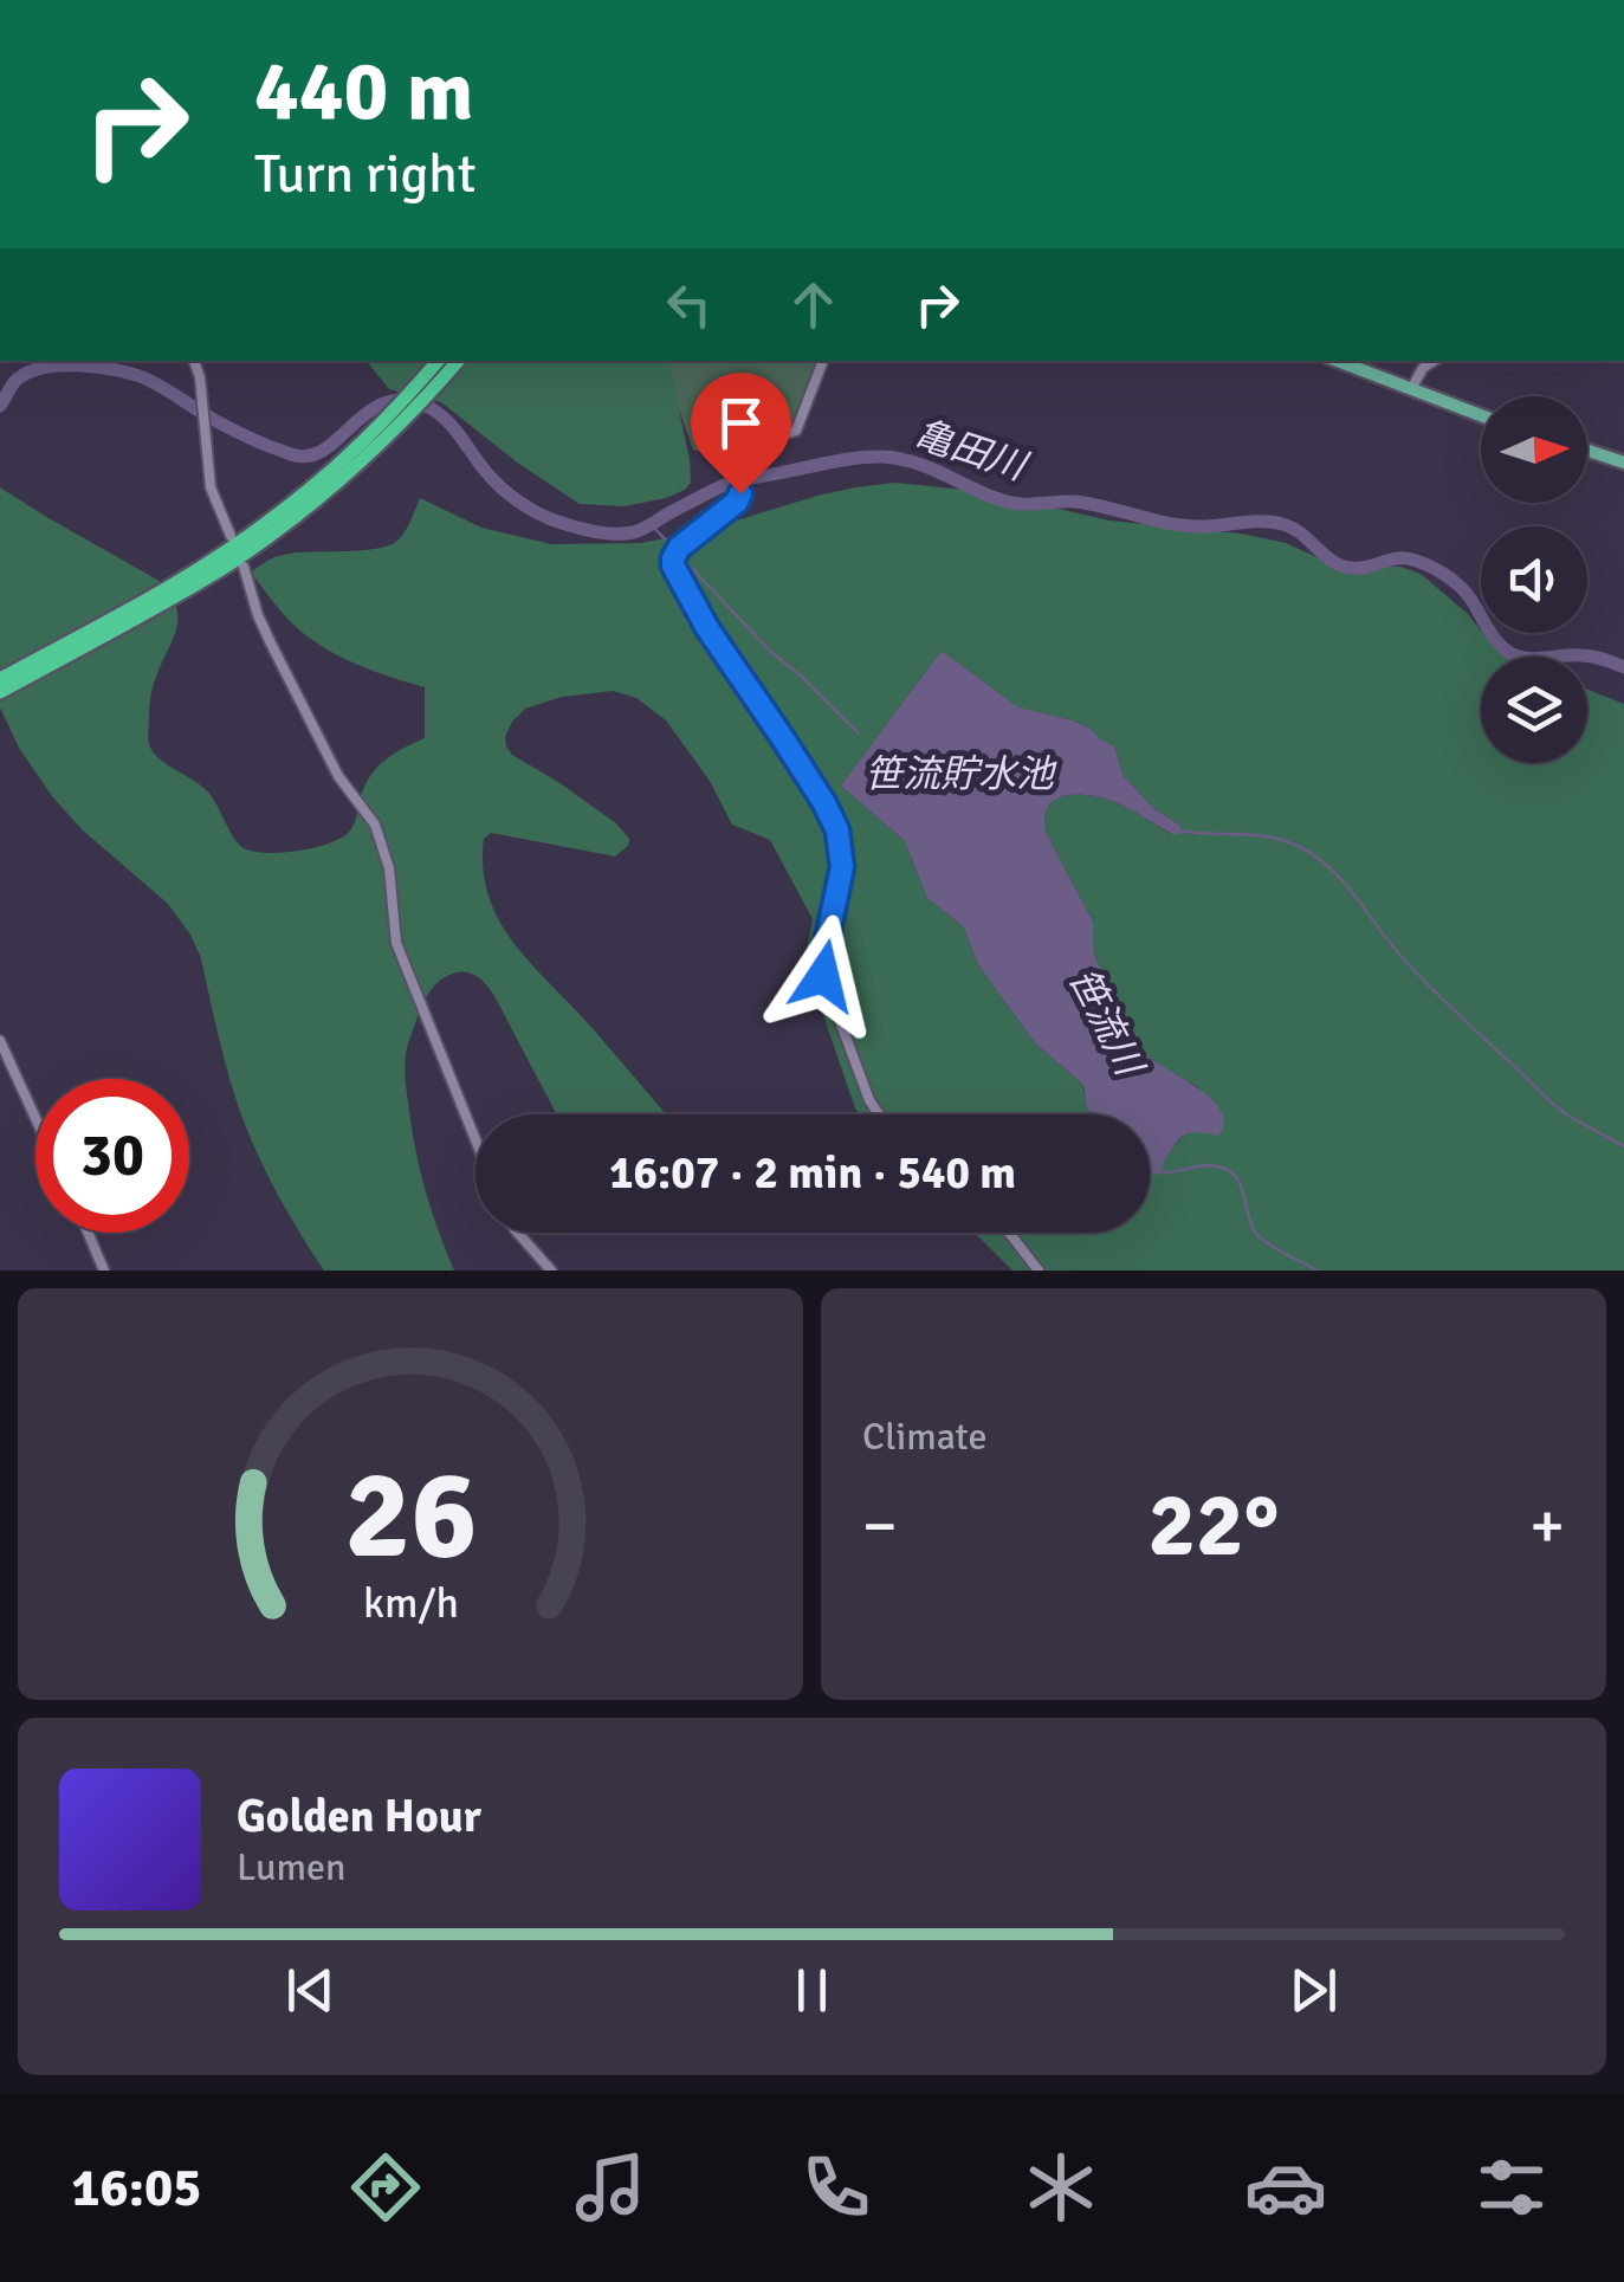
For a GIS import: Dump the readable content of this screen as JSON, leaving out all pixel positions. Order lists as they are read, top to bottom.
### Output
{
  "water": ["亀田川", "笹流貯水池", "笹流川"],
  "north": "right",
  "page": {
    "turn": ["440 m", "Turn right"],
    "limit": "30",
    "trip": "16:07 · 2 min · 540 m",
    "tile": "Climate",
    "heat": ["−", "22°", "+"],
    "song": ["Golden Hour", "Lumen"],
    "tabs": "16:05",
    "gauge": ["26", "km/h"]
  }
}
